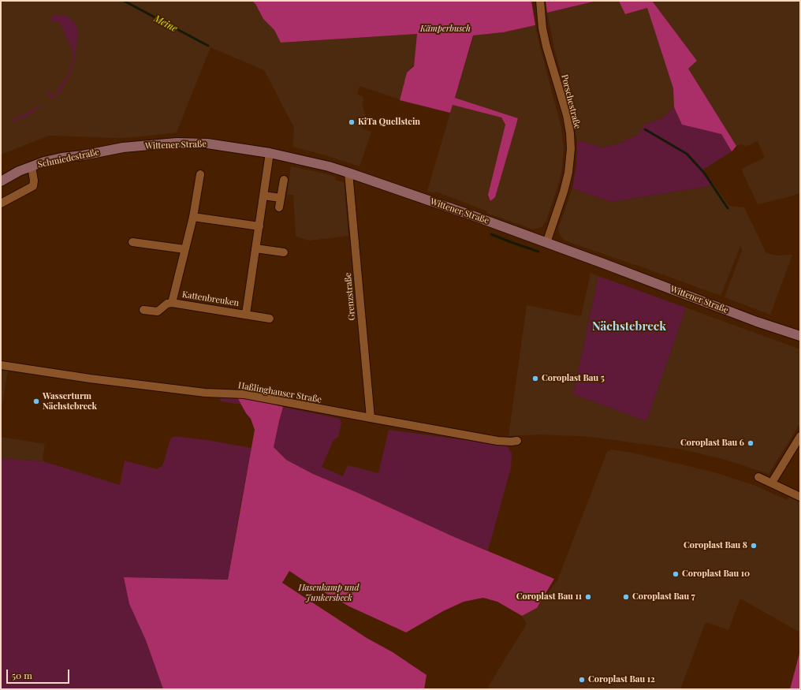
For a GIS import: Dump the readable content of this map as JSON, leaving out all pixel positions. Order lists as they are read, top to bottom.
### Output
{
  "streets": {
    "main road": ["Wittener Straße", "Schmiedestraße"],
    "street": [
      "Porschestraße",
      "Grenzstraße",
      "Kattenbreuken",
      "Haßlinghauser Straße"
    ]
  },
  "crossings": [
    ["Porschestraße", "Wittener Straße"],
    ["Wittener Straße", "Schmiedestraße"],
    ["Wittener Straße", "Grenzstraße"],
    ["Wittener Straße", "Kattenbreuken"],
    ["Grenzstraße", "Haßlinghauser Straße"]
  ],
  "districts": ["Nächstebreck"],
  "water": ["Meine"],
  "parks": ["Kämperbusch", "Hasenkamp und Junkersbeck"],
  "places": [
    "KiTa Quellstein",
    "Coroplast Bau 5",
    "Wasserturm Nächstebreck",
    "Coroplast Bau 6",
    "Coroplast Bau 8",
    "Coroplast Bau 10",
    "Coroplast Bau 11",
    "Coroplast Bau 7",
    "Coroplast Bau 12"
  ],
  "scale_bar": "50 m"
}
